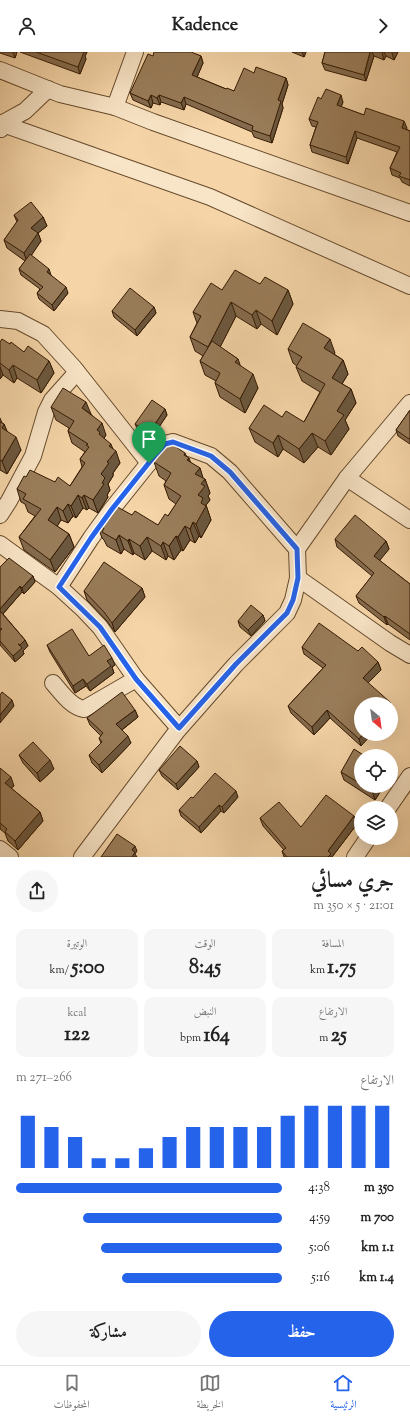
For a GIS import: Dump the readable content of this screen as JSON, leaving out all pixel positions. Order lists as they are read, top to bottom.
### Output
{
  "north": "bottom right",
  "page": {
    "header": "Kadence",
    "heading": ["جري مسائي", "21:01 · 5 × 350 m"],
    "stats": [
      ["المسافة", "1.75 km"],
      ["الوقت", "8:45"],
      ["الوتيرة", "5:00 /km"],
      ["الارتفاع", "25 m"],
      ["النبض", "164 bpm"],
      ["kcal", "122"]
    ],
    "chart": ["الارتفاع", "266–271 m"],
    "list": [
      {
        "name": "350 m",
        "note": "4:38"
      },
      {
        "name": "700 m",
        "note": "4:59"
      },
      {
        "name": "1.1 km",
        "note": "5:06"
      },
      {
        "name": "1.4 km",
        "note": "5:16"
      }
    ],
    "buttons": ["حفظ", "مشاركة"],
    "tabs": ["الرئيسية", "الخريطة", "المحفوظات"]
  }
}
